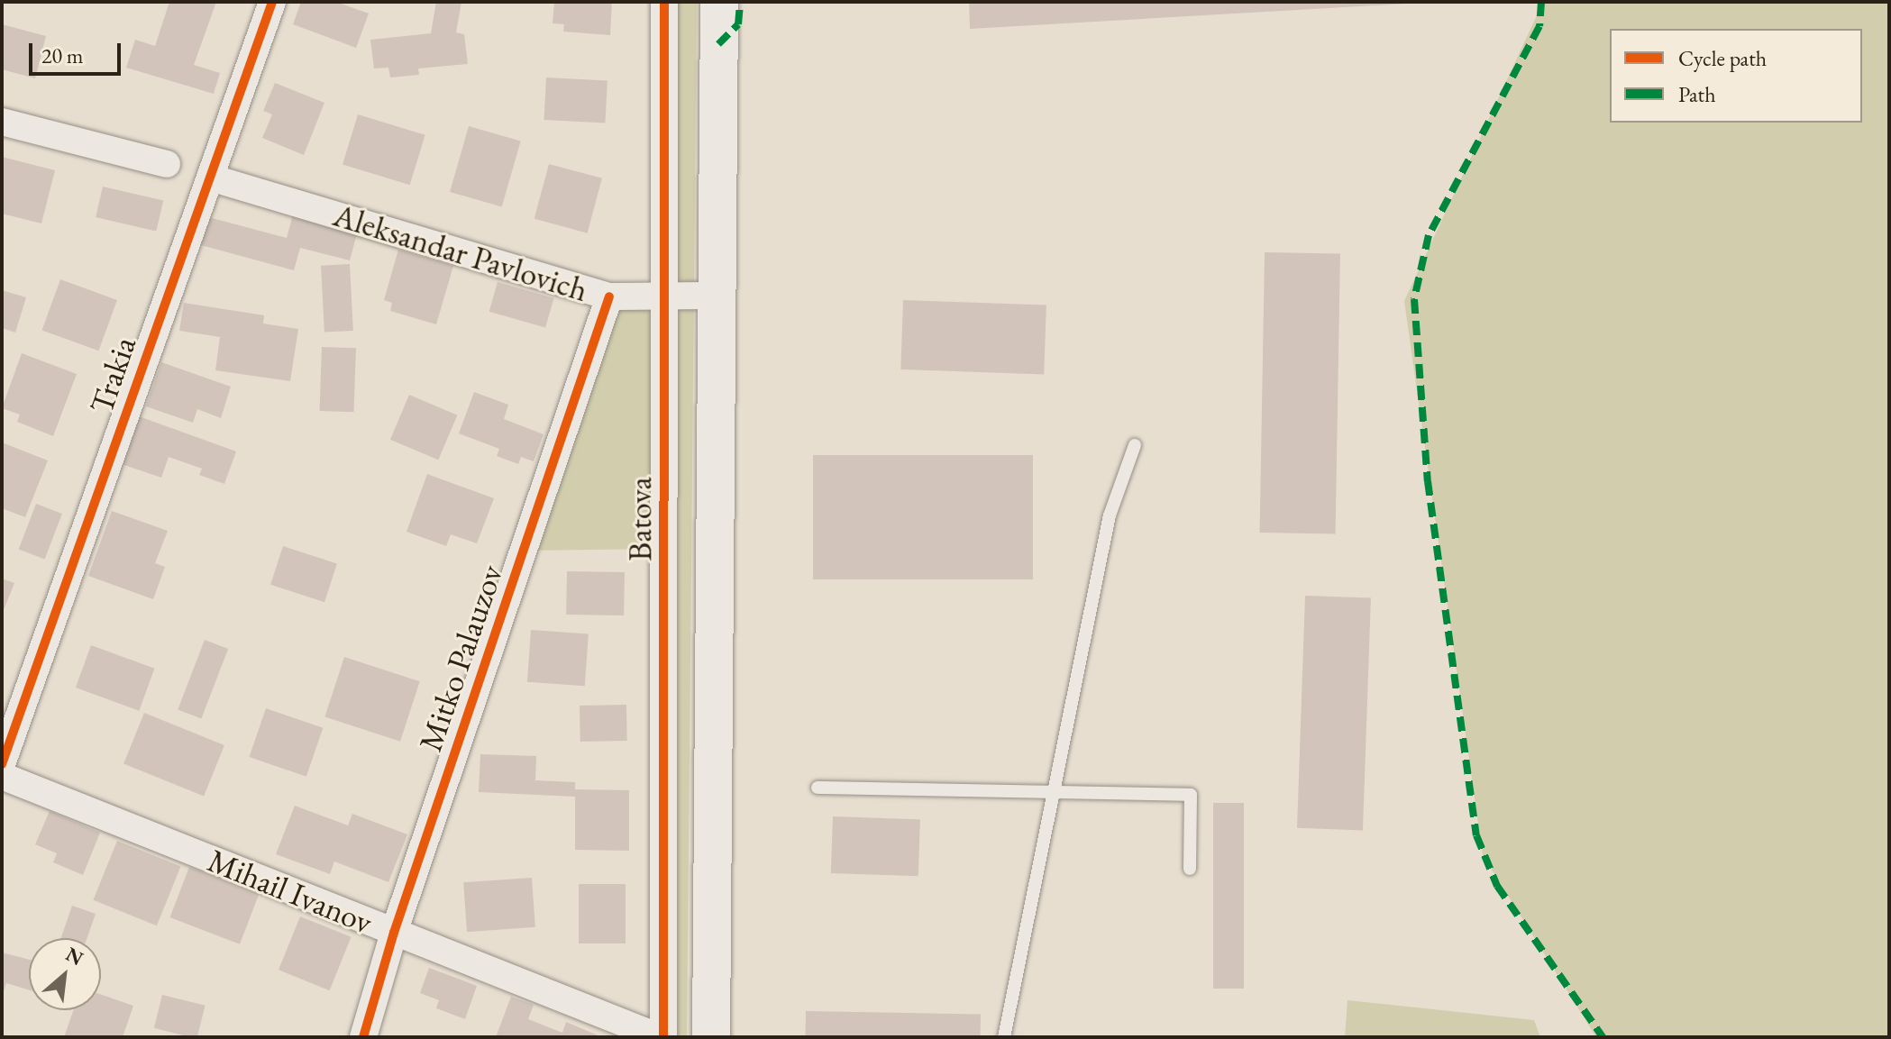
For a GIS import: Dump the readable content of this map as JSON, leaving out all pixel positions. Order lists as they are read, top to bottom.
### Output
{
  "streets": {
    "street": [
      "Aleksandar Pavlovich",
      "Trakia",
      "Batova",
      "Mitko Palauzov",
      "Mihail Ivanov"
    ]
  },
  "crossings": [
    ["Aleksandar Pavlovich", "Trakia"],
    ["Aleksandar Pavlovich", "Batova"],
    ["Aleksandar Pavlovich", "Mitko Palauzov"],
    ["Batova", "Mihail Ivanov"],
    ["Mitko Palauzov", "Mihail Ivanov"]
  ],
  "legend": ["Cycle path", "Path"],
  "scale_bar": "20 m",
  "north": "top right"
}
